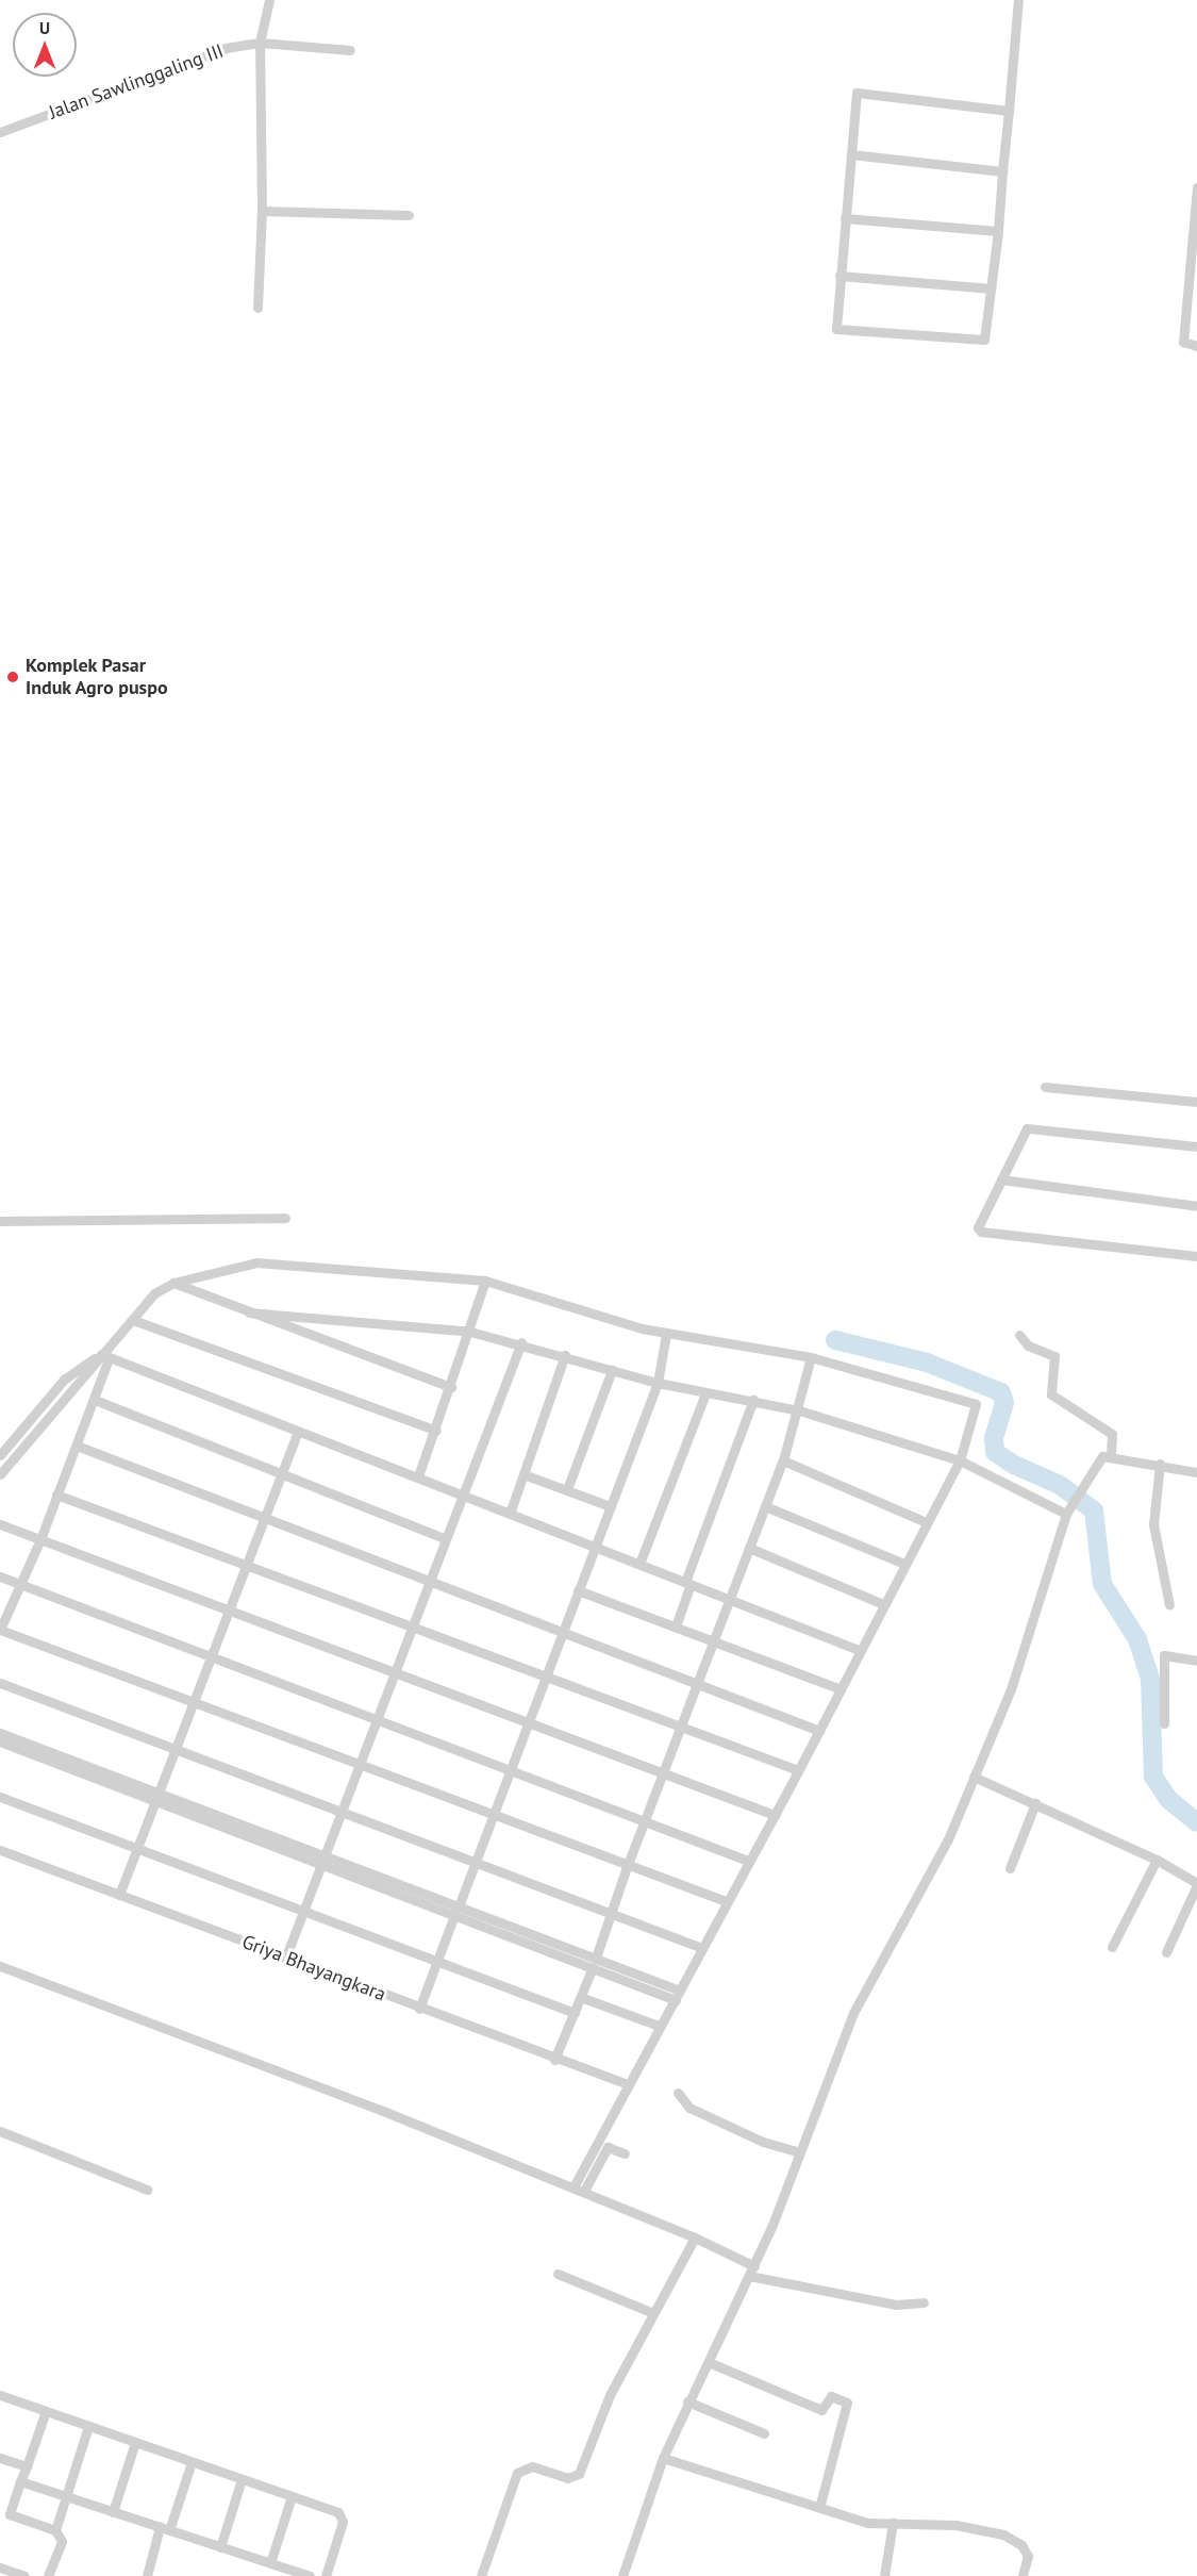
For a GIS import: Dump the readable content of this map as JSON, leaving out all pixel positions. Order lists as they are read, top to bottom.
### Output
{
  "streets": {
    "street": ["Jalan Sawlinggaling III", "Griya Bhayangkara"]
  },
  "places": ["Komplek Pasar Induk Agro puspo"],
  "north": "top"
}
